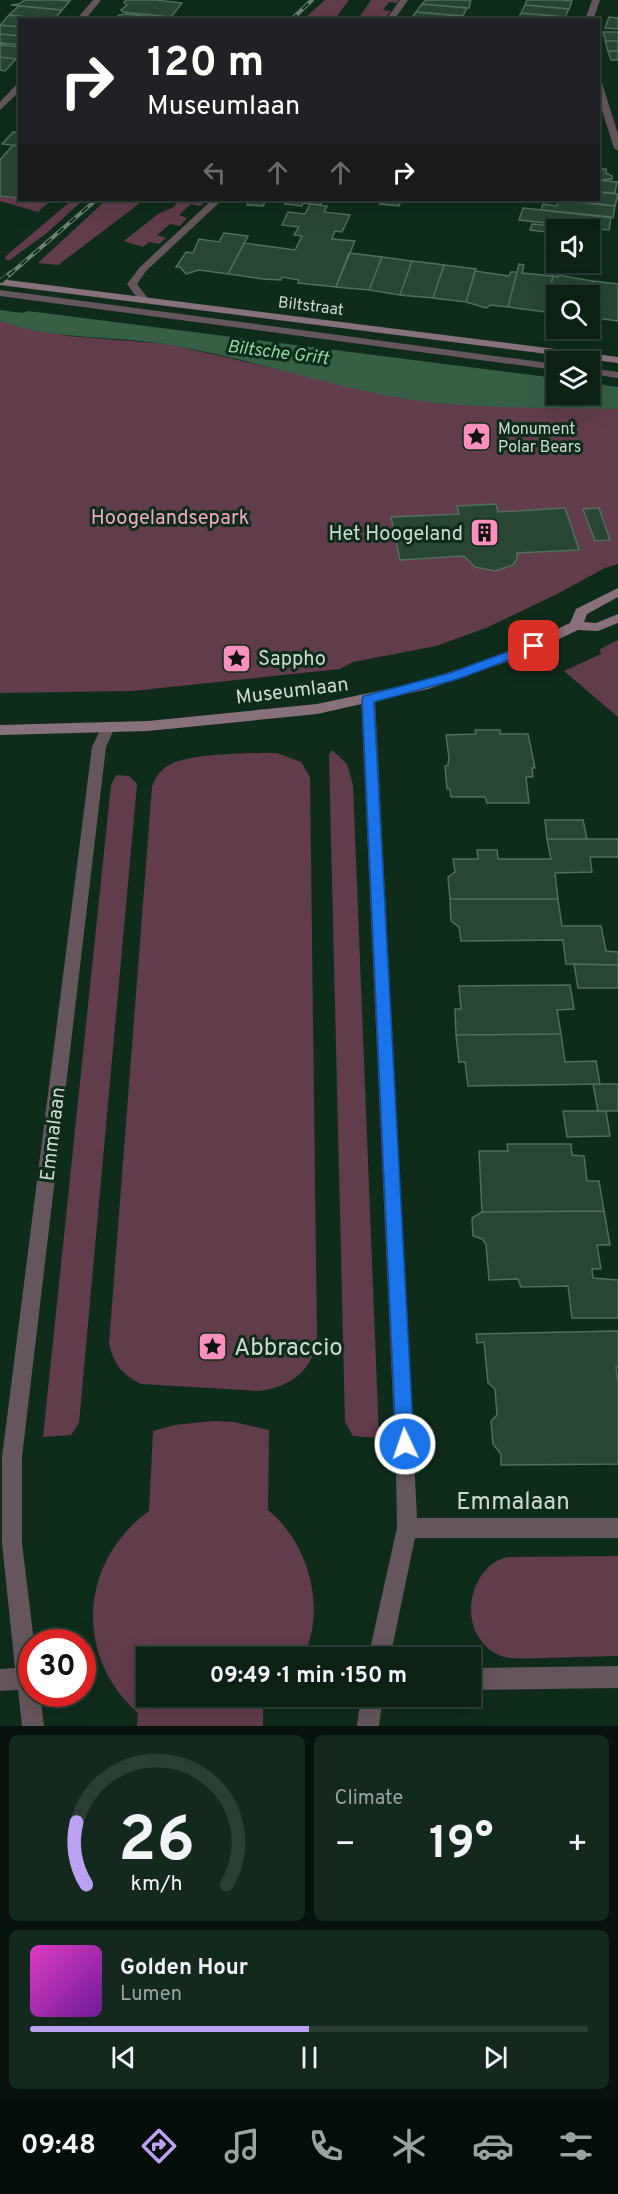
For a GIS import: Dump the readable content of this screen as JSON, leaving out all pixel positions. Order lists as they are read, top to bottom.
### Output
{
  "streets": {
    "street": ["Biltstraat", "Museumlaan", "Emmalaan"]
  },
  "crossings": [
    ["Museumlaan", "Emmalaan"]
  ],
  "water": ["Biltsche Grift"],
  "parks": ["Hoogelandsepark"],
  "places": {
    "place": ["Monument Polar Bears", "Sappho", "Abbraccio"],
    "building": ["Het Hoogeland"]
  },
  "page": {
    "turn": ["120 m", "Museumlaan"],
    "limit": "30",
    "trip": "09:49 · 1 min · 150 m",
    "tile": "Climate",
    "heat": ["−", "19°", "+"],
    "song": ["Golden Hour", "Lumen"],
    "tabs": "09:48",
    "gauge": ["26", "km/h"]
  }
}
